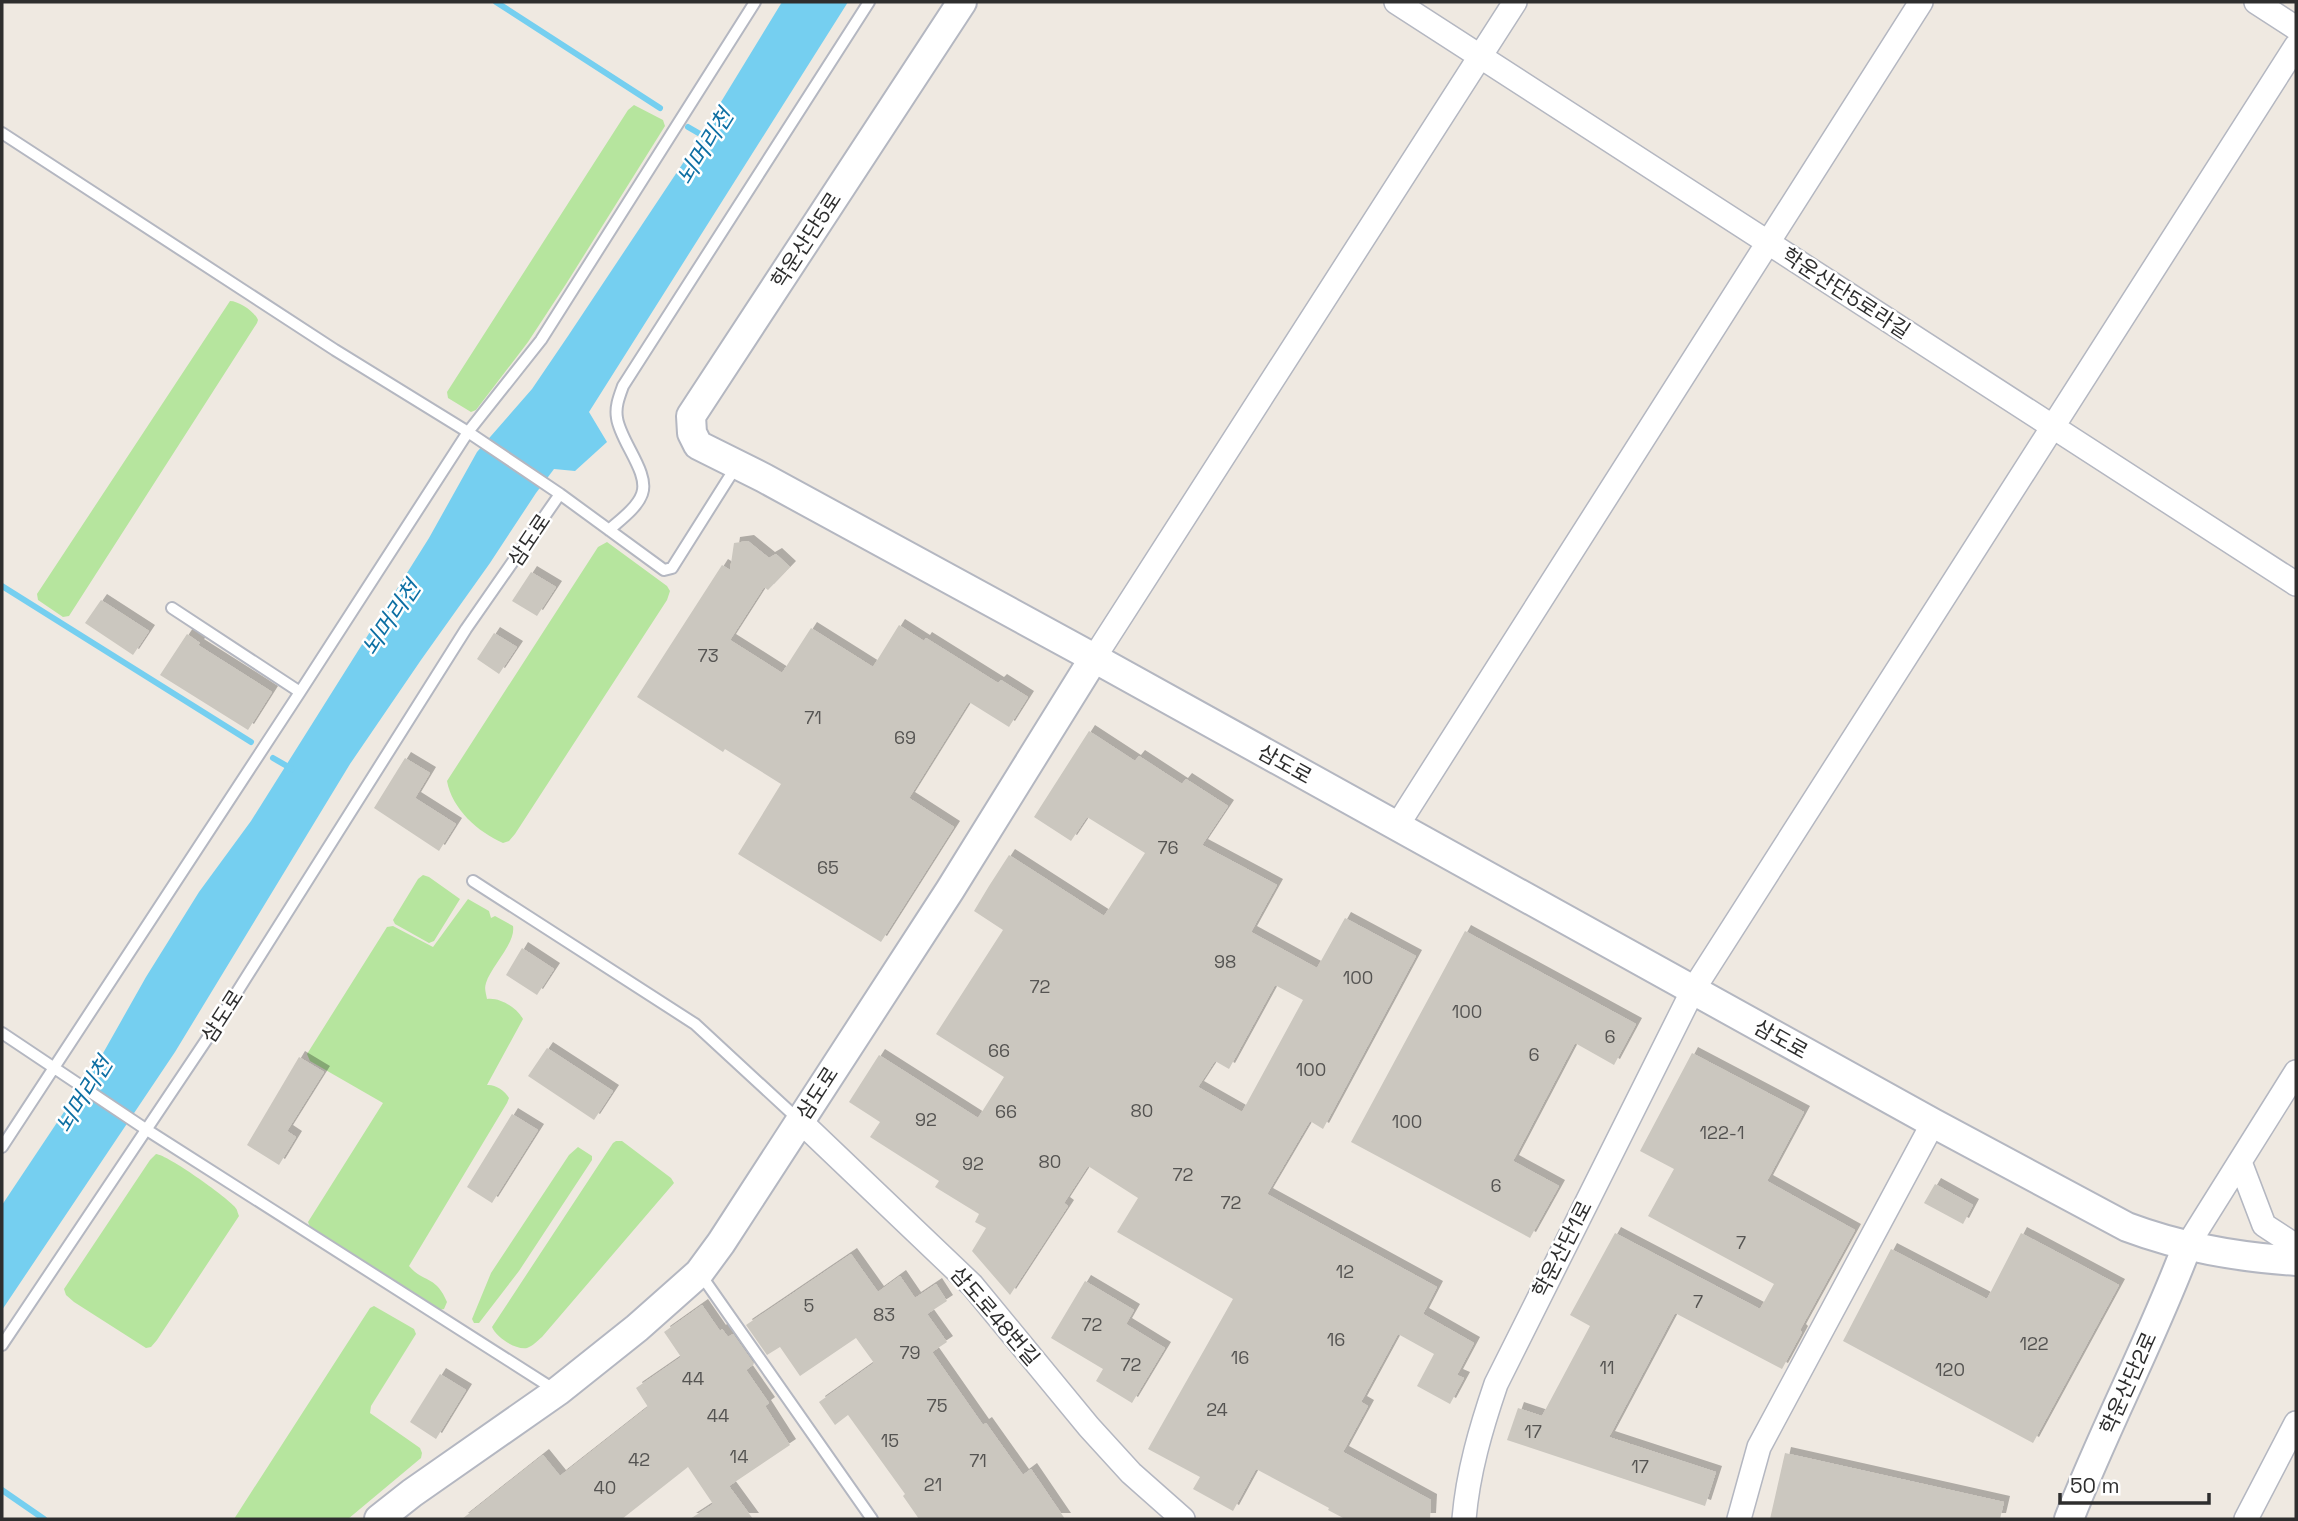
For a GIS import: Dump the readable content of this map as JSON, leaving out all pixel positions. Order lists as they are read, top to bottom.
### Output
{
  "streets": {
    "street": [
      "학운산단5로",
      "학운산단5로라길",
      "삼도로",
      "학운산단1로",
      "삼도로48번길",
      "학운산단2로"
    ]
  },
  "crossings": [
    ["학운산단5로", "삼도로"],
    ["학운산단5로라길", "학운산단1로"],
    ["삼도로", "학운산단1로"],
    ["삼도로", "삼도로48번길"],
    ["삼도로", "학운산단2로"]
  ],
  "water": ["뇌머리천"],
  "house_numbers": [
    "73",
    "71",
    "69",
    "76",
    "65",
    "98",
    "100",
    "72",
    "100",
    "6",
    "66",
    "6",
    "100",
    "80",
    "66",
    "92",
    "100",
    "122-1",
    "80",
    "92",
    "72",
    "6",
    "72",
    "7",
    "12",
    "7",
    "5",
    "83",
    "72",
    "16",
    "122",
    "79",
    "16",
    "72",
    "11",
    "120",
    "44",
    "75",
    "24",
    "44",
    "17",
    "15",
    "14",
    "42",
    "71",
    "17",
    "21",
    "40"
  ],
  "scale_bar": "50 m"
}
